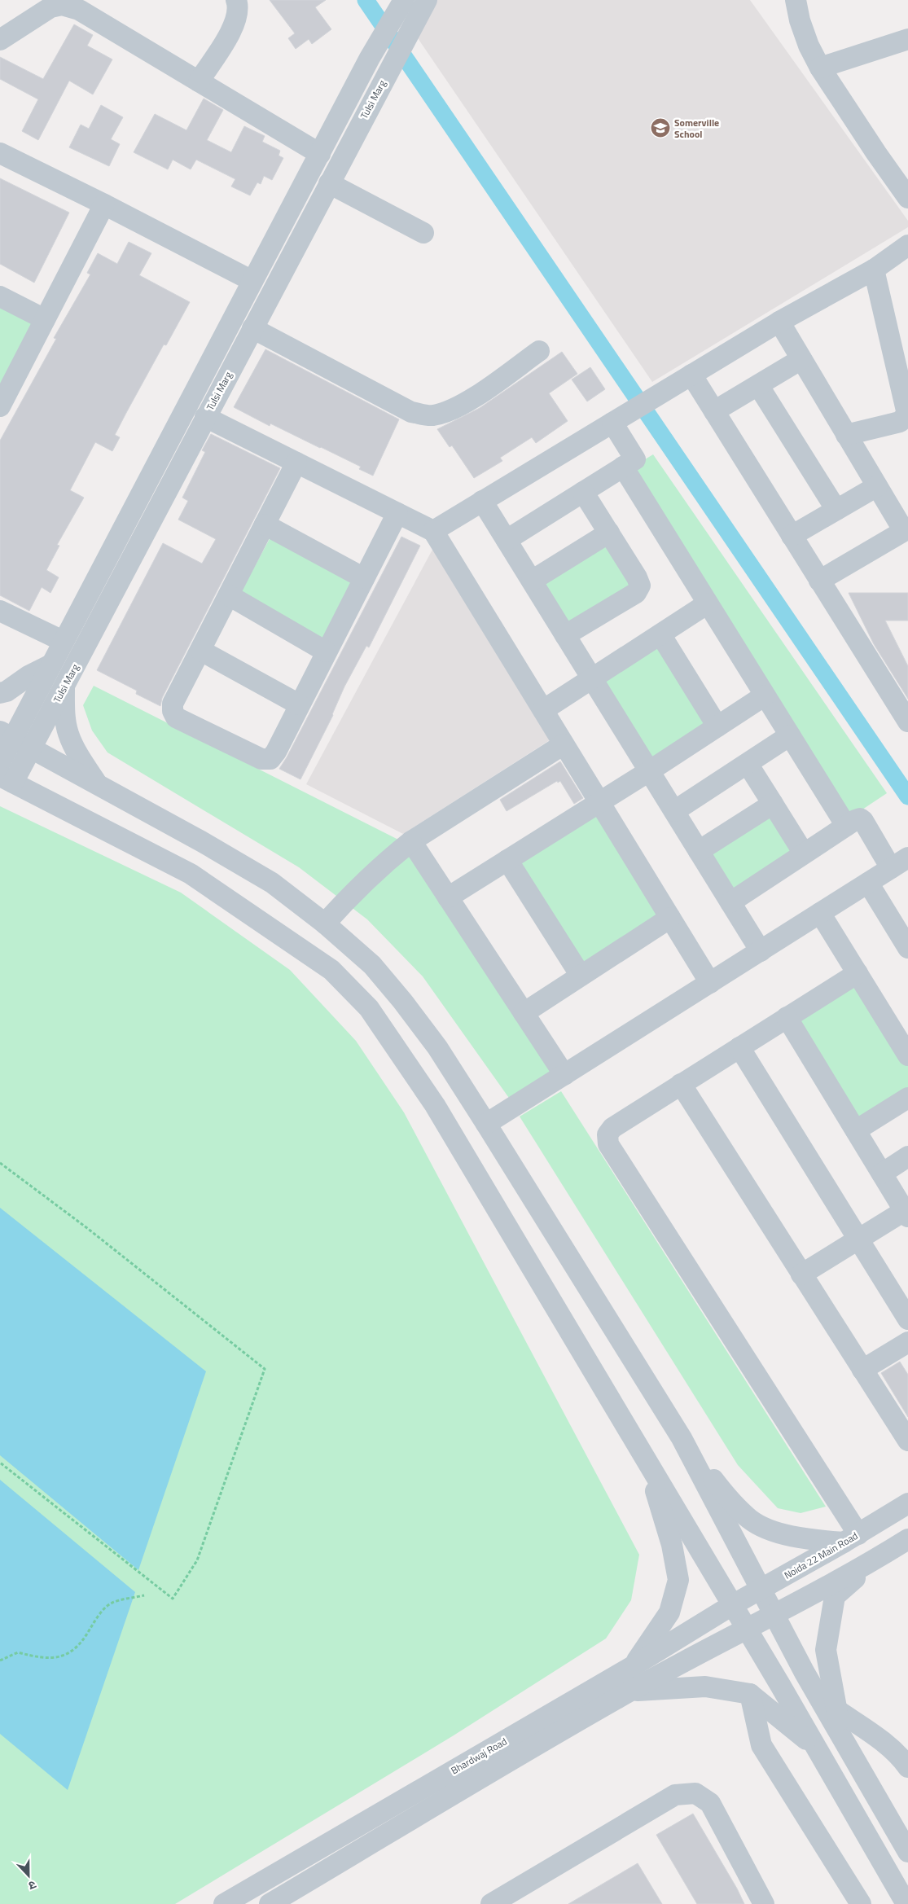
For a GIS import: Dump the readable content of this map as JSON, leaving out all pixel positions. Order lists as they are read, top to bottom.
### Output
{
  "streets": {
    "street": ["Tulsi Marg", "Noida 22 Main Road", "Bhardwaj Road"]
  },
  "crossings": [
    ["Noida 22 Main Road", "Bhardwaj Road"]
  ],
  "places": {
    "school or university": ["Somerville School"]
  },
  "north": "bottom"
}
